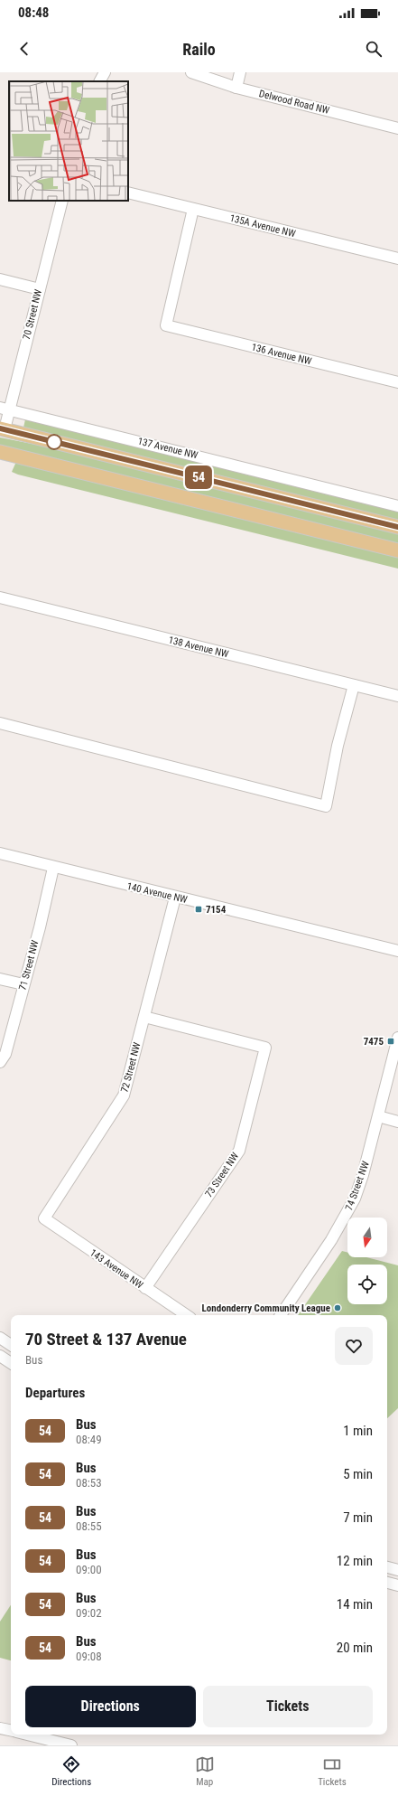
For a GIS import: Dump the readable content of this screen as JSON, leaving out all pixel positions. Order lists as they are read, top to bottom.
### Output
{
  "streets": {
    "main road": ["137 Avenue NW"],
    "street": [
      "Delwood Road NW",
      "135A Avenue NW",
      "70 Street NW",
      "136 Avenue NW",
      "138 Avenue NW",
      "140 Avenue NW",
      "71 Street NW",
      "72 Street NW",
      "73 Street NW",
      "74 Street NW",
      "143 Avenue NW"
    ]
  },
  "crossings": [
    ["135A Avenue NW", "136 Avenue NW"],
    ["70 Street NW", "137 Avenue NW"],
    ["140 Avenue NW", "71 Street NW"],
    ["140 Avenue NW", "72 Street NW"],
    ["72 Street NW", "73 Street NW"],
    ["72 Street NW", "143 Avenue NW"],
    ["73 Street NW", "143 Avenue NW"]
  ],
  "places": {
    "transit": ["7154", "7475"],
    "other": ["Londonderry Community League"]
  },
  "lines": ["bus line 54"],
  "north": "bottom",
  "page": {
    "status": "08:48",
    "header": "Railo",
    "on_map": "54",
    "heading": [
      ["70 Street & 137 Avenue", "Bus"],
      "Departures"
    ],
    "list": [
      {
        "mark": "54",
        "name": "Bus",
        "note": "08:49",
        "value": "1 min"
      },
      {
        "mark": "54",
        "name": "Bus",
        "note": "08:53",
        "value": "5 min"
      },
      {
        "mark": "54",
        "name": "Bus",
        "note": "08:55",
        "value": "7 min"
      },
      {
        "mark": "54",
        "name": "Bus",
        "note": "09:00",
        "value": "12 min"
      },
      {
        "mark": "54",
        "name": "Bus",
        "note": "09:02",
        "value": "14 min"
      },
      {
        "mark": "54",
        "name": "Bus",
        "note": "09:08",
        "value": "20 min"
      }
    ],
    "buttons": ["Directions", "Tickets"],
    "tabs": ["Directions", "Map", "Tickets"]
  }
}
